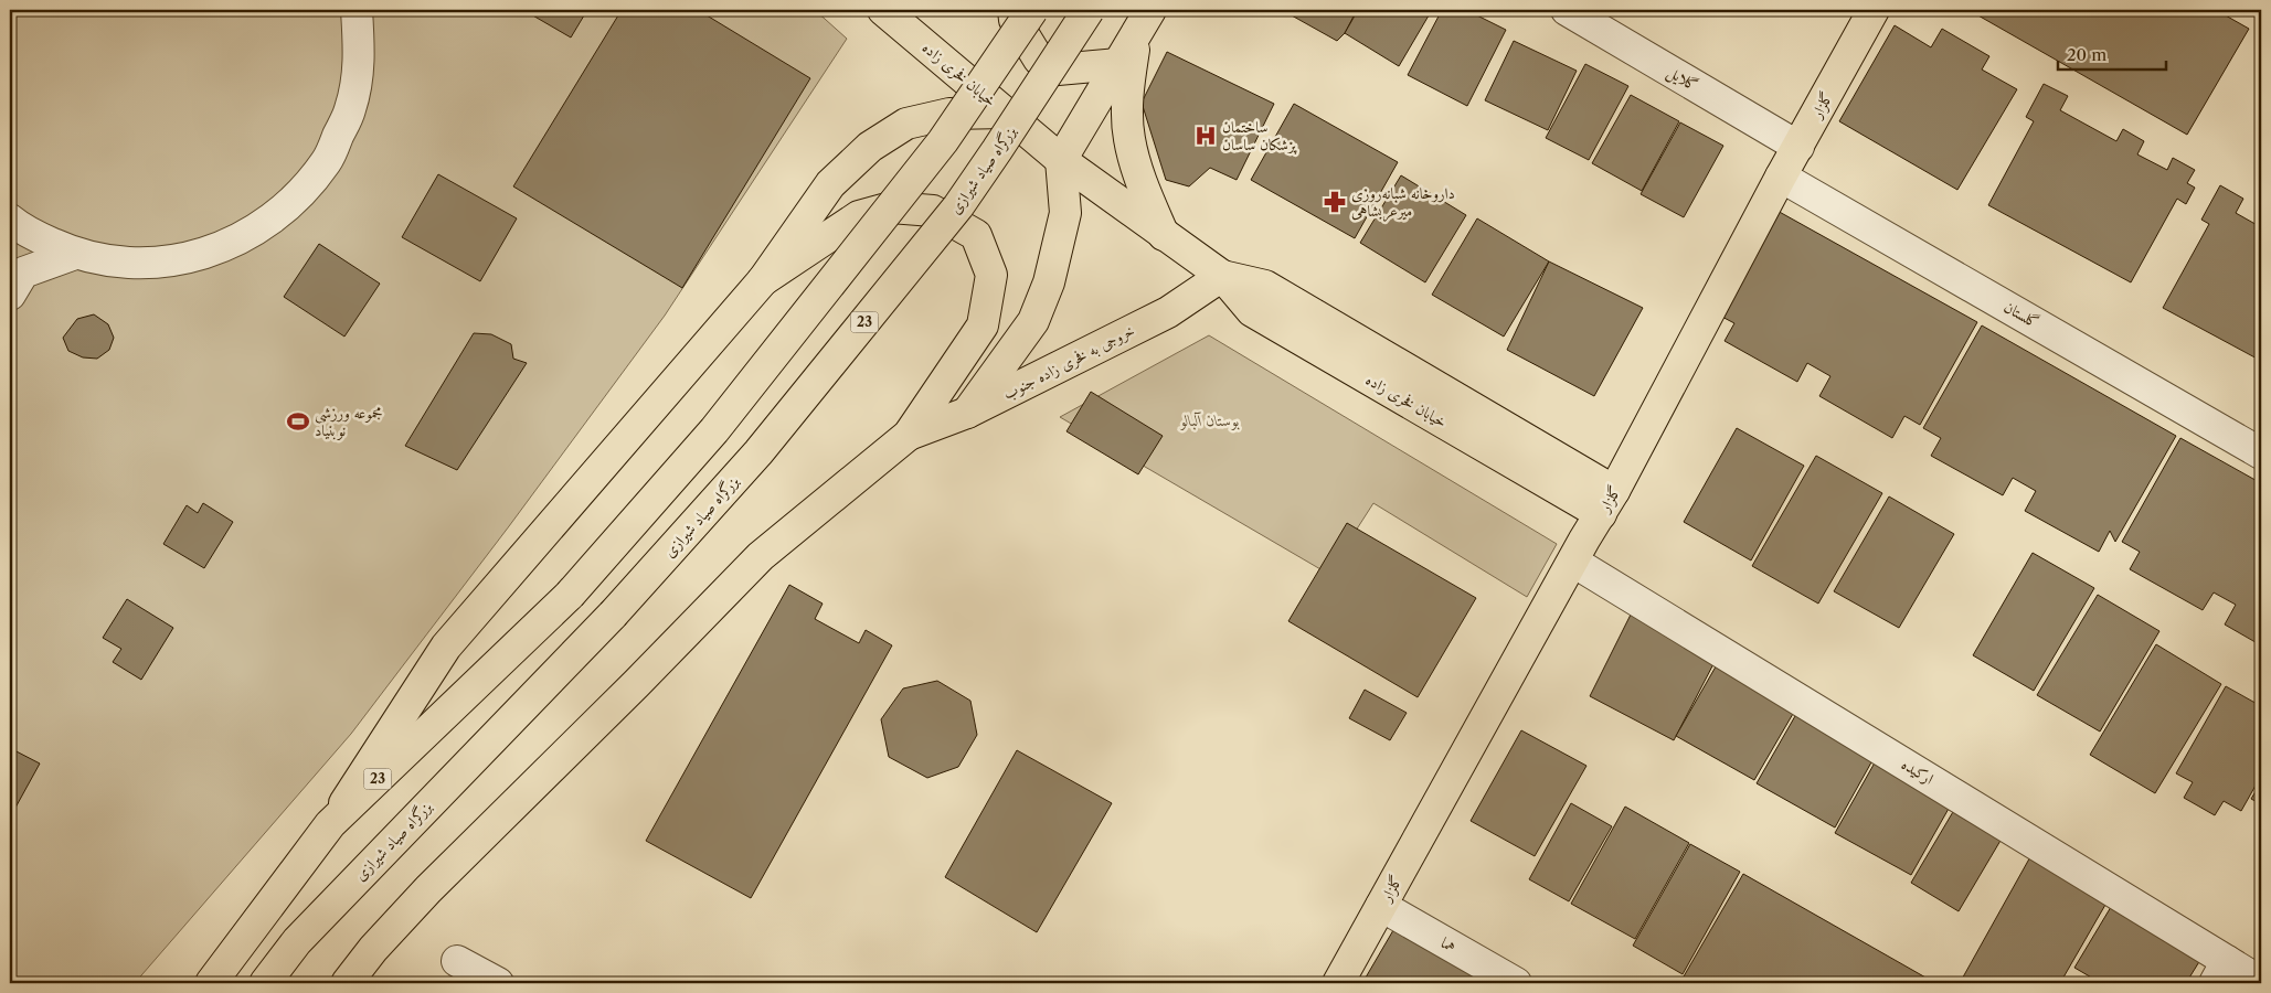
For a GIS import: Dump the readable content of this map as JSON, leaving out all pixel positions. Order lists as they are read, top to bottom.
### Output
{
  "streets": {
    "main road": [
      "خیابان فخری زاده",
      "گلزار",
      "بزرگراه صیاد شیرازی",
      "23",
      "خروجی به فخری زاده جنوب"
    ],
    "street": [
      "گلایل",
      "گلستان",
      "ارکیده",
      "هما"
    ]
  },
  "crossings": [
    ["خیابان فخری زاده", "گلزار"],
    ["خیابان فخری زاده", "خروجی به فخری زاده جنوب"],
    ["گلایل", "گلزار"],
    ["گلزار", "گلستان"],
    ["گلزار", "ارکیده"],
    ["گلزار", "هما"]
  ],
  "parks": ["بوستان آلبالو"],
  "places": {
    "hospital": ["ساختمان پزشکان ساسان"],
    "pharmacy": ["داروخانه شبانه‌روزی میرعربشاهی"],
    "sports": ["مجموعه ورزشی نوبنیاد"]
  },
  "scale_bar": "20 m"
}
